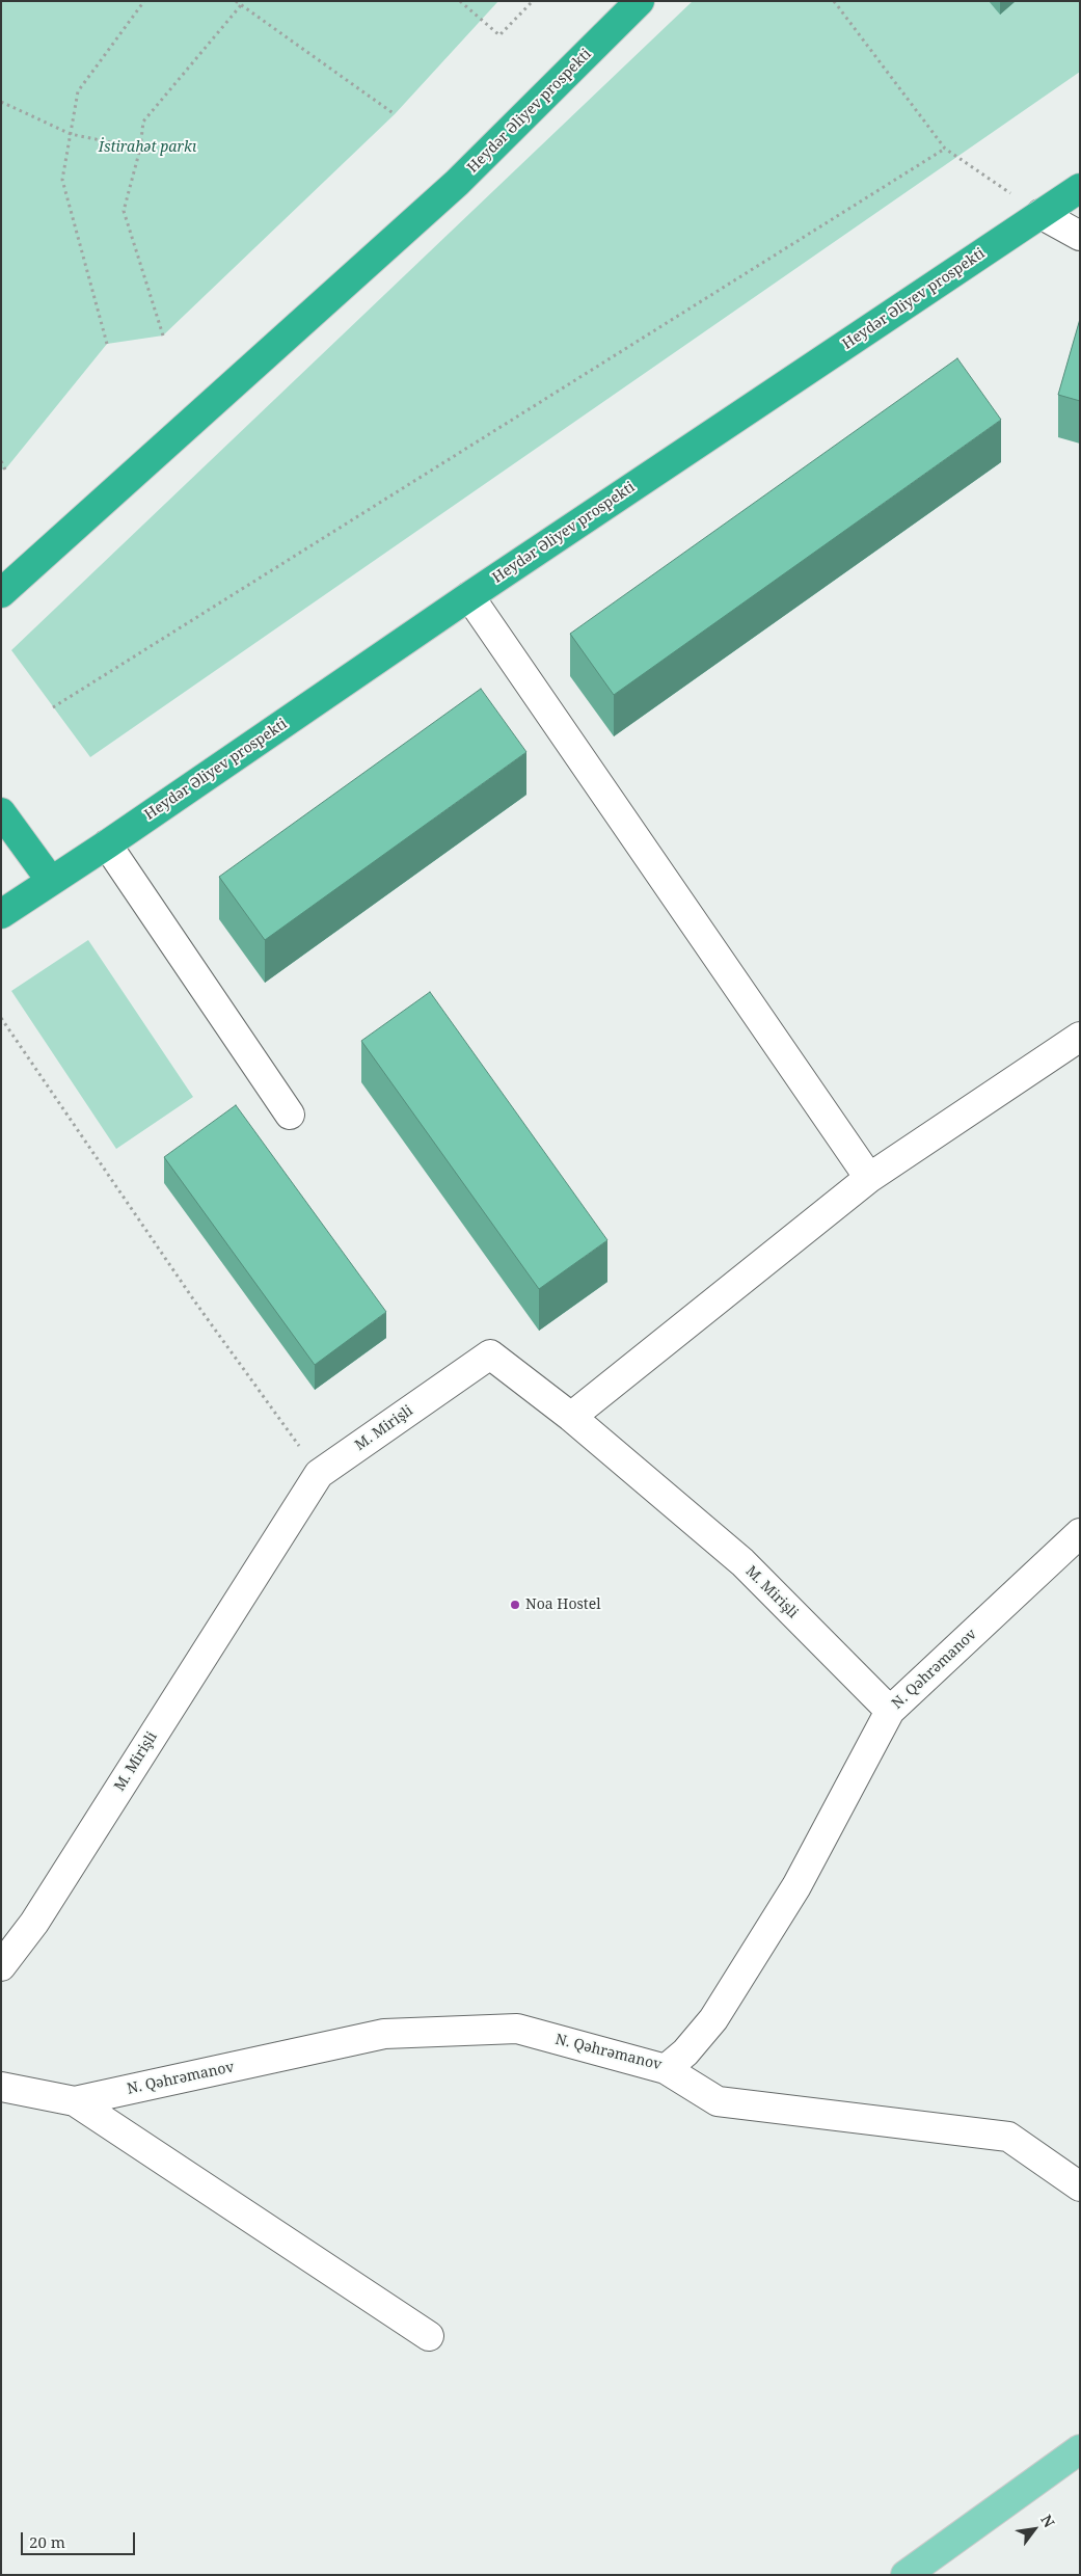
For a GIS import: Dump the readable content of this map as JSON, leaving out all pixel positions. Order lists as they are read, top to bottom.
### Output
{
  "streets": {
    "highway": ["Heydər Əliyev prospekti"],
    "street": ["M. Mirişli", "N. Qəhrəmanov"]
  },
  "crossings": [
    ["M. Mirişli", "N. Qəhrəmanov"]
  ],
  "parks": ["İstirahət parkı"],
  "places": ["Noa Hostel"],
  "scale_bar": "20 m",
  "north": "top right"
}
